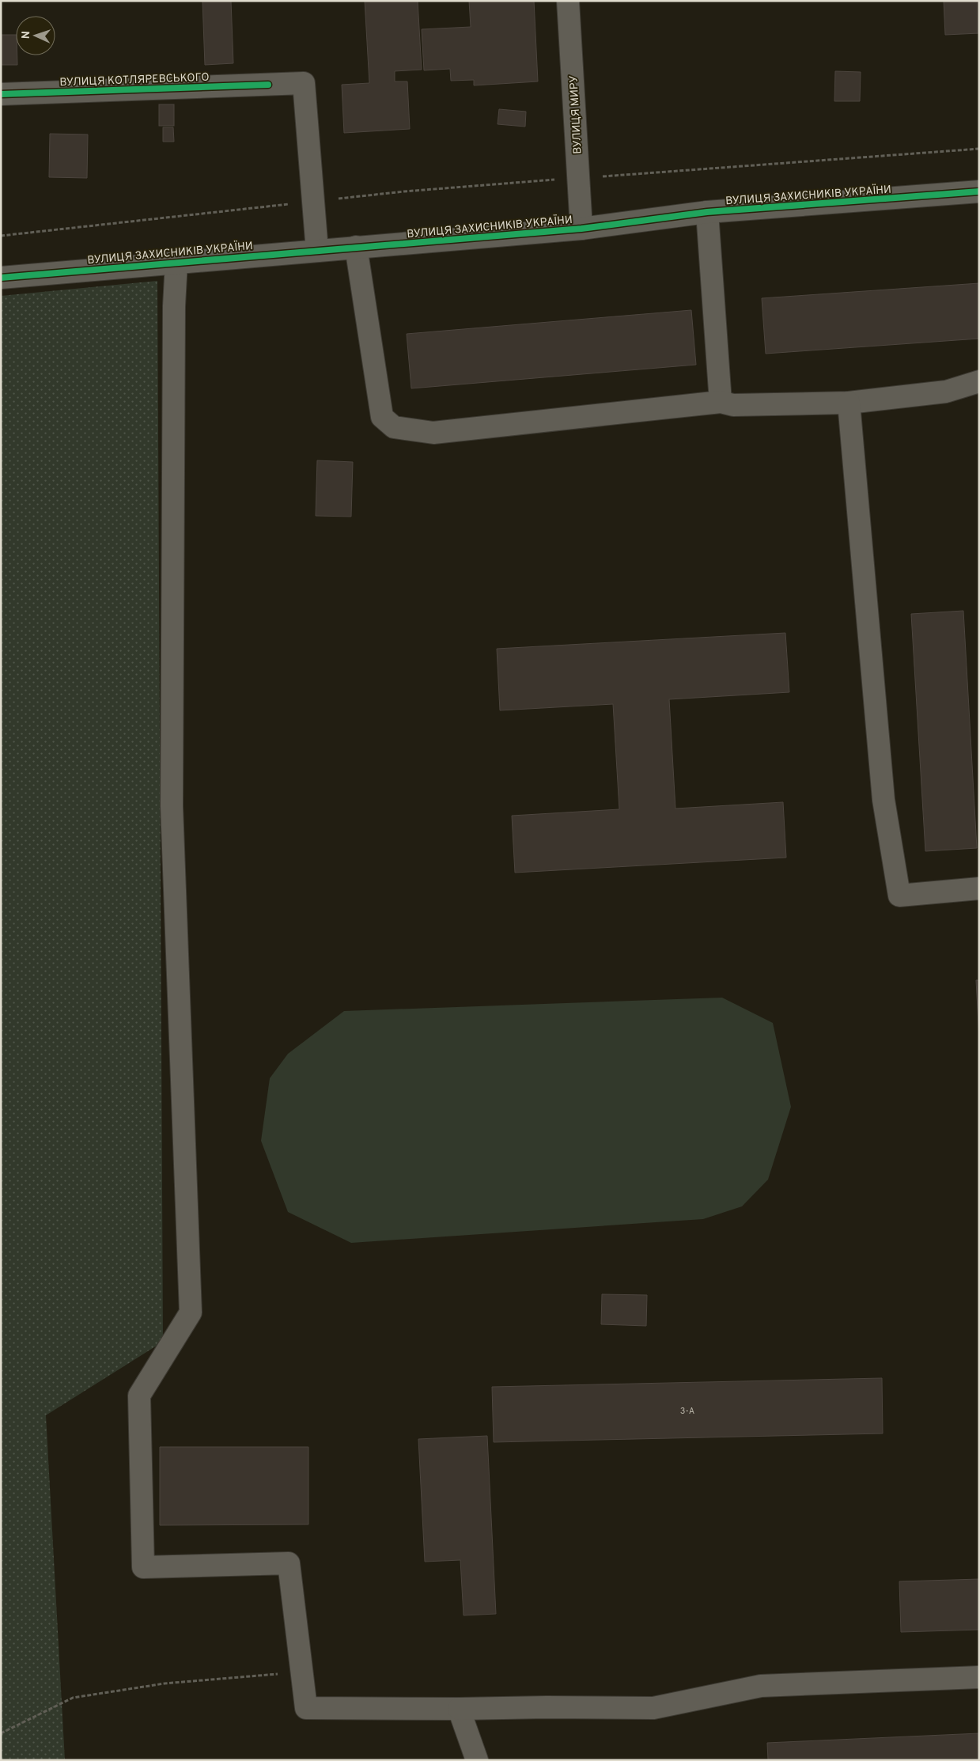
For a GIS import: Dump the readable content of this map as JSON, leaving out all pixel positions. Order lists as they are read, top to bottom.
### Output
{
  "streets": {
    "street": ["ВУЛИЦЯ КОТЛЯРЕВСЬКОГО", "ВУЛИЦЯ МИРУ", "ВУЛИЦЯ ЗАХИСНИКІВ УКРАЇНИ"]
  },
  "crossings": [
    ["ВУЛИЦЯ МИРУ", "ВУЛИЦЯ ЗАХИСНИКІВ УКРАЇНИ"]
  ],
  "house_numbers": ["3-А"],
  "north": "left"
}
